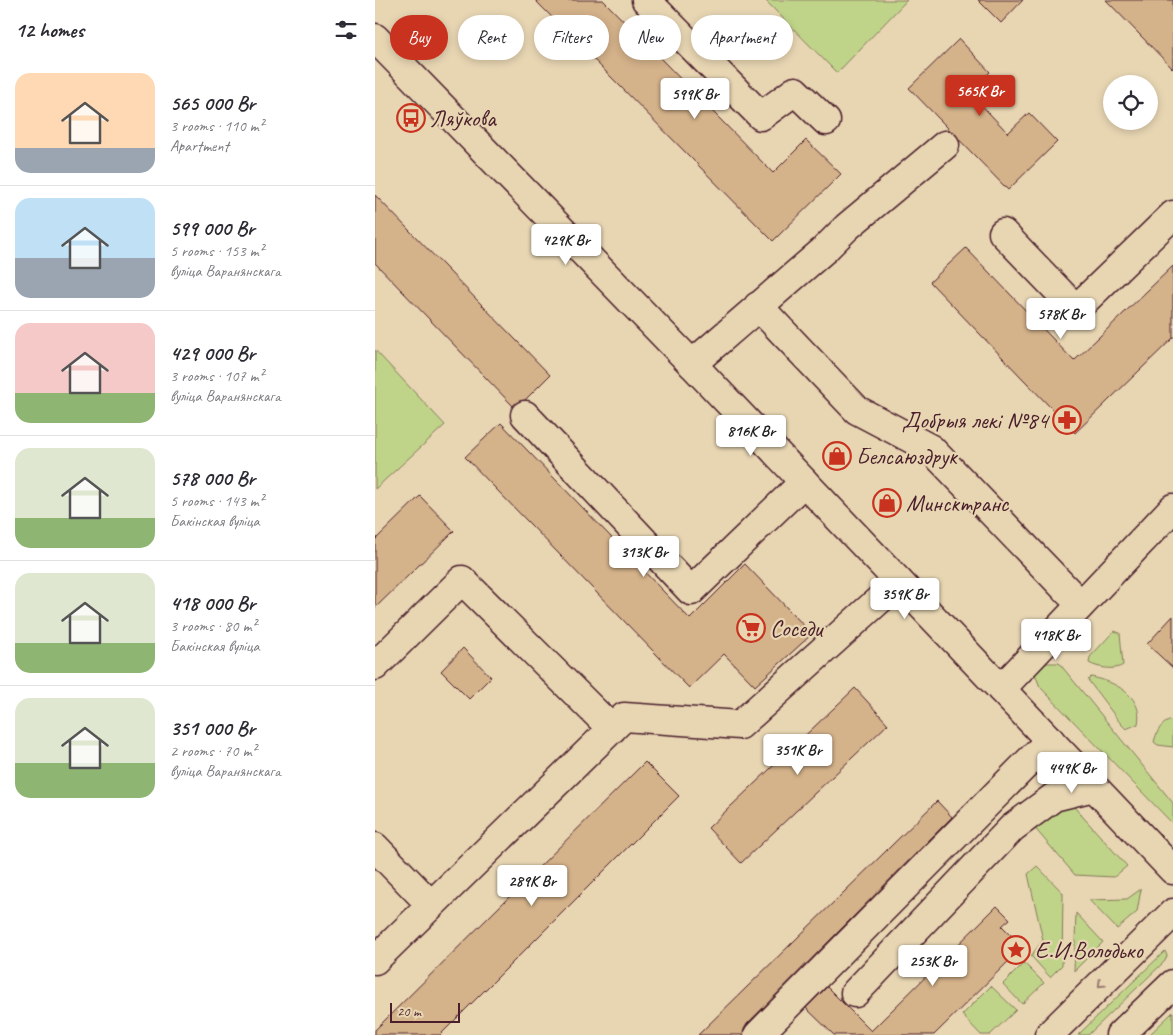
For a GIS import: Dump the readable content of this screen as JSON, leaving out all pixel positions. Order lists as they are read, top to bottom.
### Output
{
  "places": {
    "bus stop": ["Ляўкова"],
    "pharmacy": ["Добрыя лекі №84"],
    "shop": ["Белсаюздрук", "Минсктранс"],
    "supermarket": ["Соседи"],
    "place": ["Е.И.Володько"]
  },
  "scale_bar": "20 m",
  "page": {
    "heading": "12 homes",
    "chip": [
      "Buy",
      "Rent",
      "Filters",
      "New",
      "Apartment"
    ],
    "list": [
      {
        "name": "565 000 Br",
        "note": "3 rooms · 110 m² · Apartment"
      },
      {
        "name": "599 000 Br",
        "note": "5 rooms · 153 m² · вуліца Варанянскага"
      },
      {
        "name": "429 000 Br",
        "note": "3 rooms · 107 m² · вуліца Варанянскага"
      },
      {
        "name": "578 000 Br",
        "note": "5 rooms · 143 m² · Бакінская вуліца"
      },
      {
        "name": "418 000 Br",
        "note": "3 rooms · 80 m² · Бакінская вуліца"
      },
      {
        "name": "351 000 Br",
        "note": "2 rooms · 70 m² · вуліца Варанянскага"
      }
    ],
    "price": [
      "565K Br",
      "599K Br",
      "429K Br",
      "578K Br",
      "816K Br",
      "313K Br",
      "359K Br",
      "418K Br",
      "351K Br",
      "449K Br",
      "289K Br",
      "253K Br"
    ],
    "scale": "20 m"
  }
}
